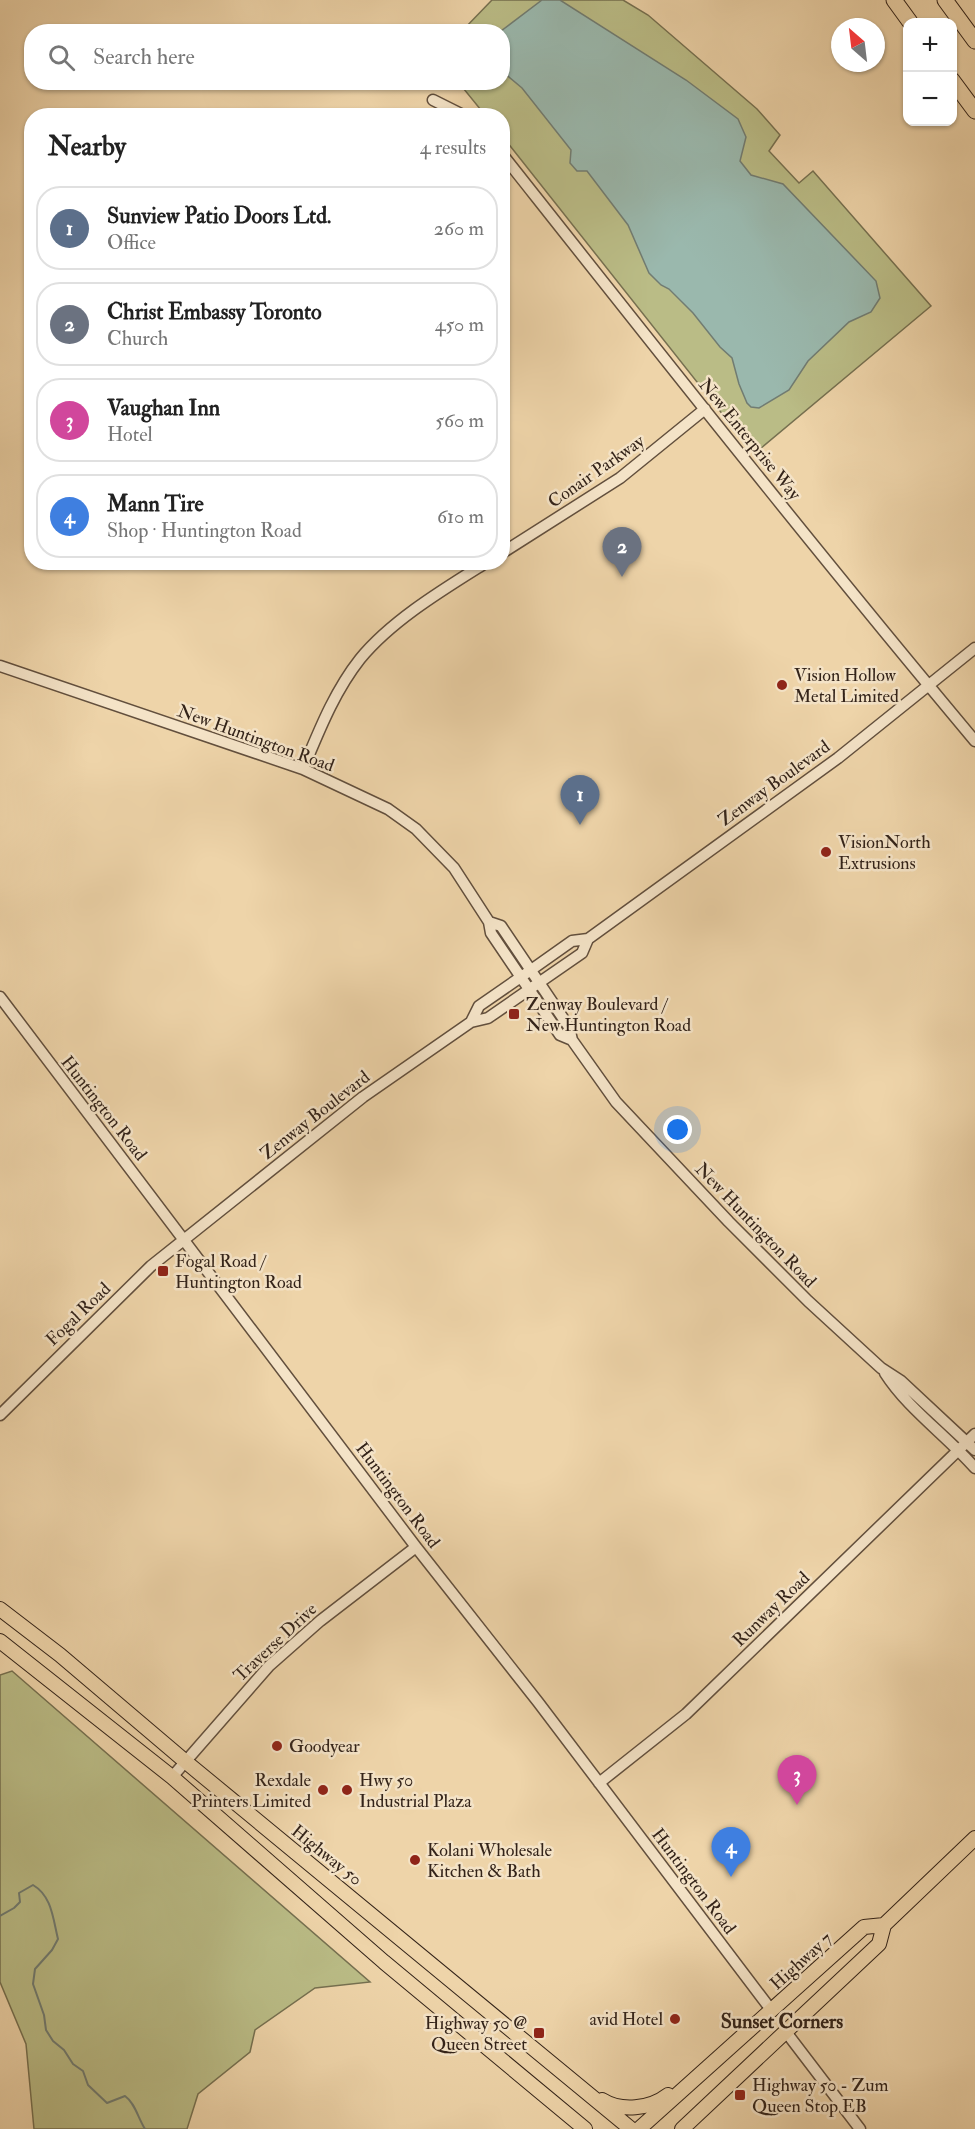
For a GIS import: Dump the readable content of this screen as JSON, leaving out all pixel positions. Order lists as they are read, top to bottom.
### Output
{
  "streets": {
    "main road": ["Highway 50", "Highway 7"],
    "street": [
      "New Enterprise Way",
      "Conair Parkway",
      "New Huntington Road",
      "Zenway Boulevard",
      "Huntington Road",
      "Fogal Road",
      "Runway Road",
      "Traverse Drive"
    ]
  },
  "crossings": [
    ["New Enterprise Way", "Conair Parkway"],
    ["New Enterprise Way", "Zenway Boulevard"],
    ["New Huntington Road", "Zenway Boulevard"],
    ["New Huntington Road", "Runway Road"],
    ["Zenway Boulevard", "Huntington Road"],
    ["Zenway Boulevard", "Fogal Road"],
    ["Huntington Road", "Fogal Road"],
    ["Huntington Road", "Runway Road"],
    ["Huntington Road", "Traverse Drive"],
    ["Huntington Road", "Highway 7"],
    ["Traverse Drive", "Highway 50"]
  ],
  "districts": ["Sunset Corners"],
  "places": {
    "other": [
      "Vision Hollow Metal Limited",
      "VisionNorth Extrusions",
      "Goodyear",
      "Rexdale Printers Limited",
      "Hwy 50 Industrial Plaza",
      "Kolani Wholesale Kitchen & Bath",
      "avid Hotel"
    ],
    "transit": [
      "Zenway Boulevard / New Huntington Road",
      "Fogal Road / Huntington Road",
      "Highway 50 @ Queen Street",
      "Highway 50 - Zum Queen Stop EB"
    ]
  },
  "north": "top left",
  "page": {
    "map_buttons": ["+", "−"],
    "search": "Search here",
    "heading": ["Nearby", "4 results"],
    "list": [
      {
        "mark": "1",
        "name": "Sunview Patio Doors Ltd.",
        "note": "Office",
        "value": "260 m"
      },
      {
        "mark": "2",
        "name": "Christ Embassy Toronto",
        "note": "Church",
        "value": "450 m"
      },
      {
        "mark": "3",
        "name": "Vaughan Inn",
        "note": "Hotel",
        "value": "560 m"
      },
      {
        "mark": "4",
        "name": "Mann Tire",
        "note": "Shop · Huntington Road",
        "value": "610 m"
      }
    ],
    "pins": [
      "2",
      "1",
      "3",
      "4"
    ]
  }
}
